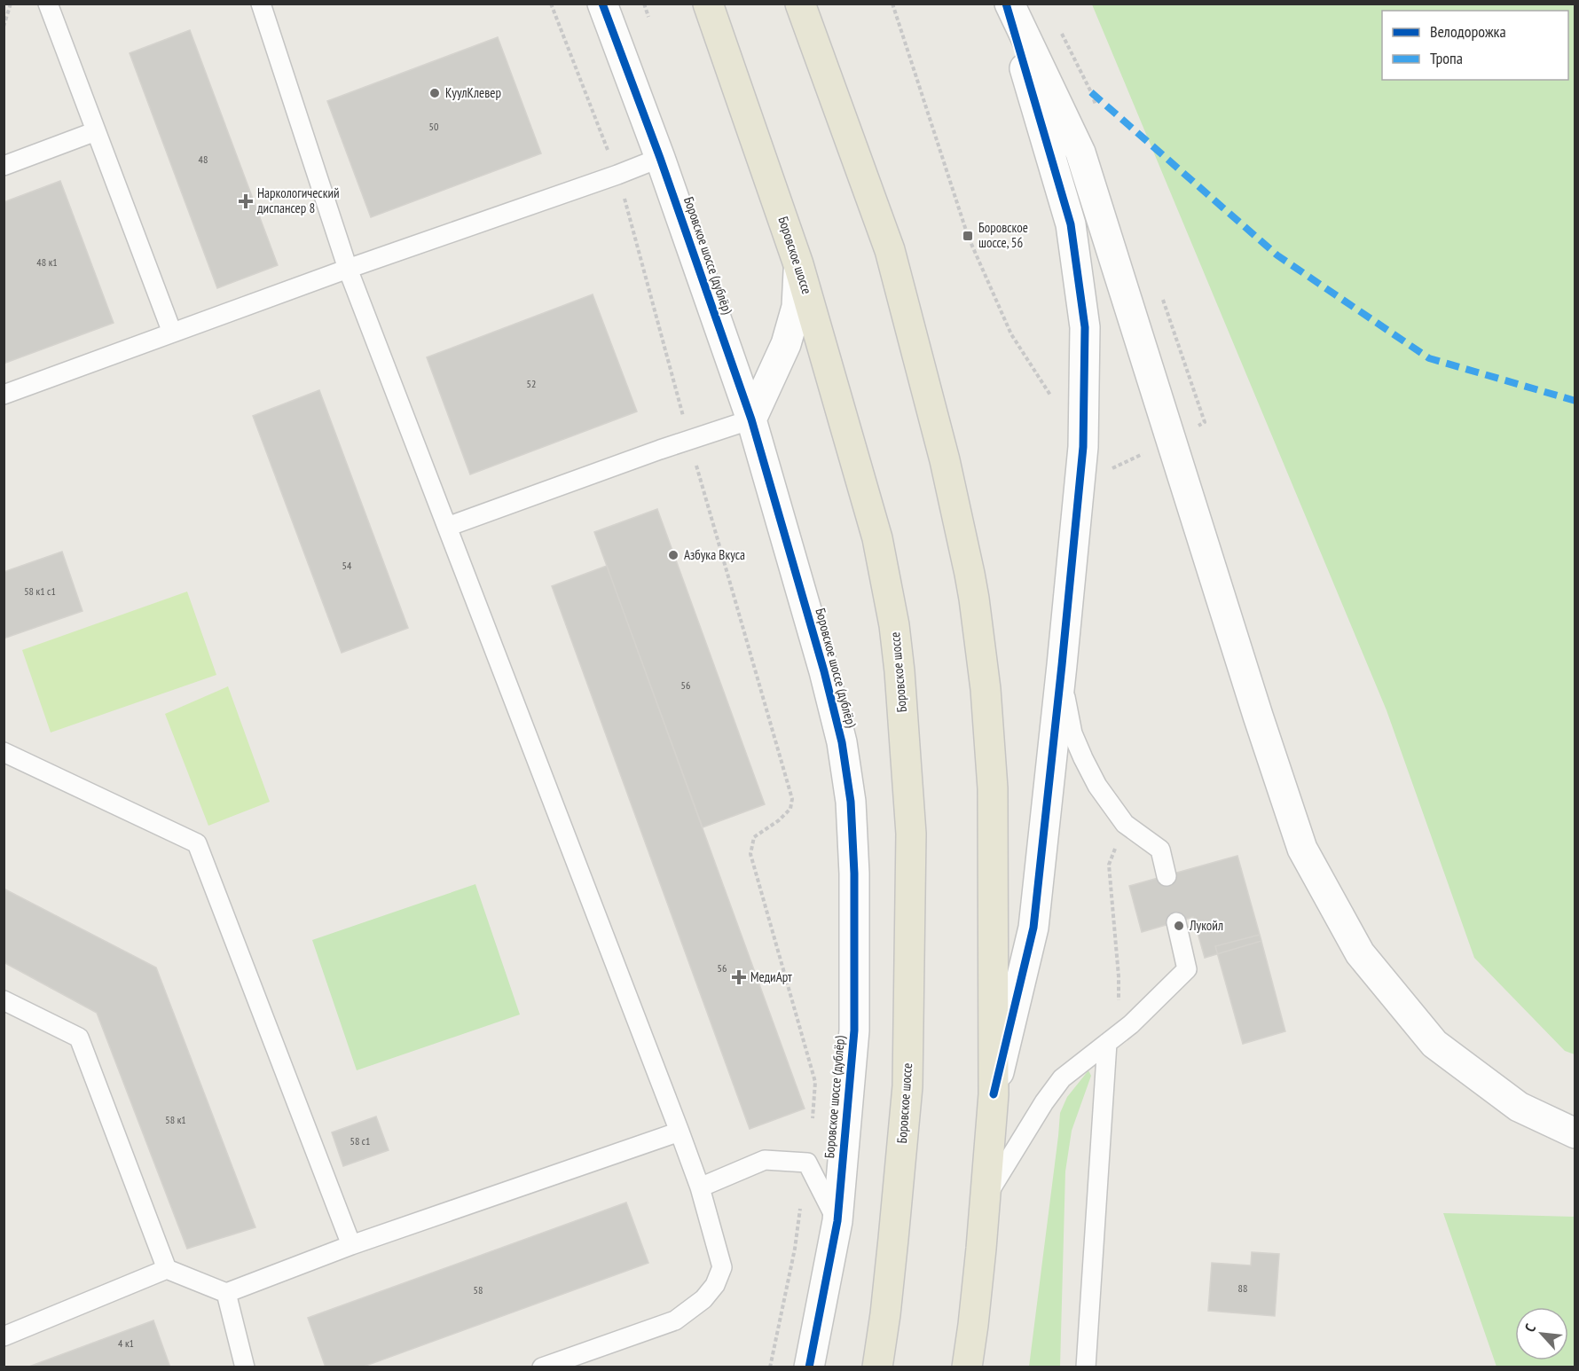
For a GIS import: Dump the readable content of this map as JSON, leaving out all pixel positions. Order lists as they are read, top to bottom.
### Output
{
  "streets": {
    "main road": ["Боровское шоссе"],
    "street": ["Боровское шоссе (дублёр)"]
  },
  "places": {
    "other": ["КуулКлевер", "Азбука Вкуса", "Лукойл"],
    "health": ["Наркологический диспансер 8", "МедиАрт"],
    "transit": ["Боровское шоссе, 56"]
  },
  "house_numbers": [
    "50",
    "48",
    "48 к1",
    "52",
    "54",
    "58 к1 с1",
    "56",
    "56",
    "58 к1",
    "58 с1",
    "88",
    "58",
    "4 к1"
  ],
  "legend": ["Велодорожка", "Тропа"],
  "north": "top left"
}
